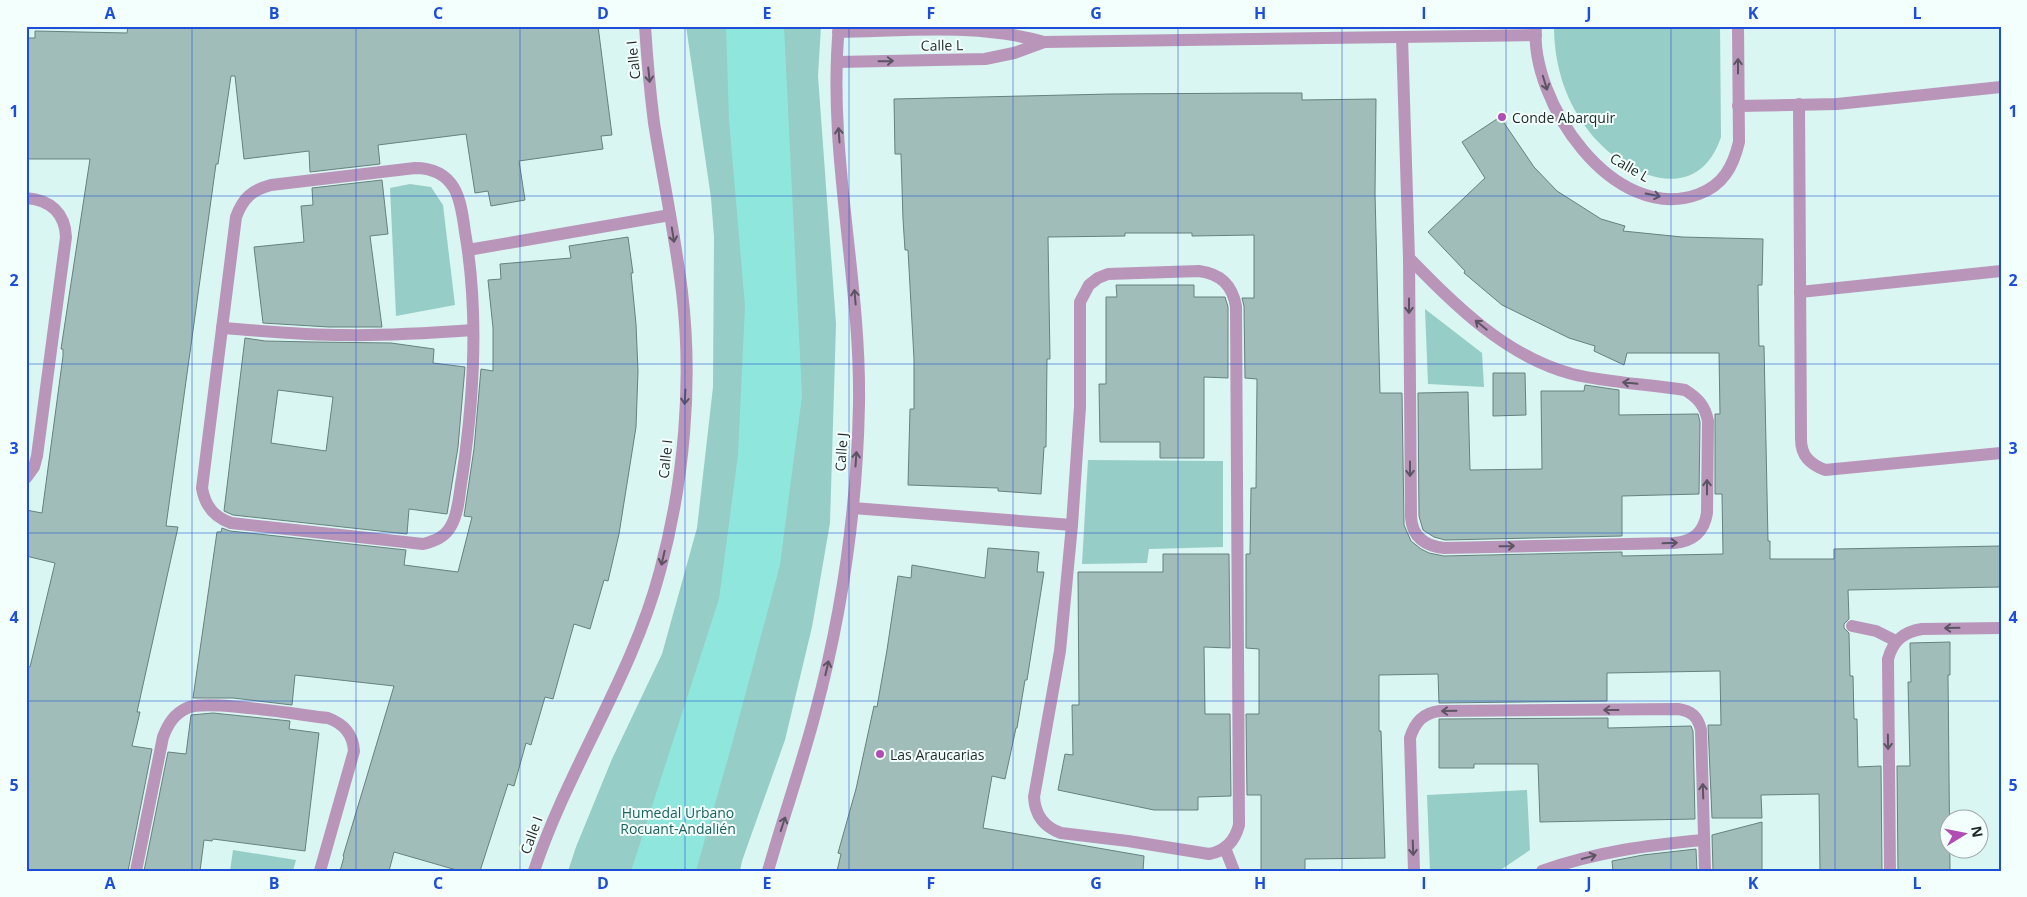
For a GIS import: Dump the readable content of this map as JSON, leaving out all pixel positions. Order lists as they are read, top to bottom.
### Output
{
  "streets": {
    "street": ["Calle L", "Calle I", "Calle J"]
  },
  "crossings": [
    ["Calle L", "Calle J"]
  ],
  "one_way": ["Calle I", "Calle J"],
  "parks": ["Humedal Urbano Rocuant-Andalién"],
  "places": ["Conde Abarquir", "Las Araucarias"],
  "north": "right",
  "grid": {
    "columns": [
      "A",
      "B",
      "C",
      "D",
      "E",
      "F",
      "G",
      "H",
      "I",
      "J",
      "K",
      "L"
    ],
    "rows": [
      "1",
      "2",
      "3",
      "4",
      "5"
    ]
  }
}
